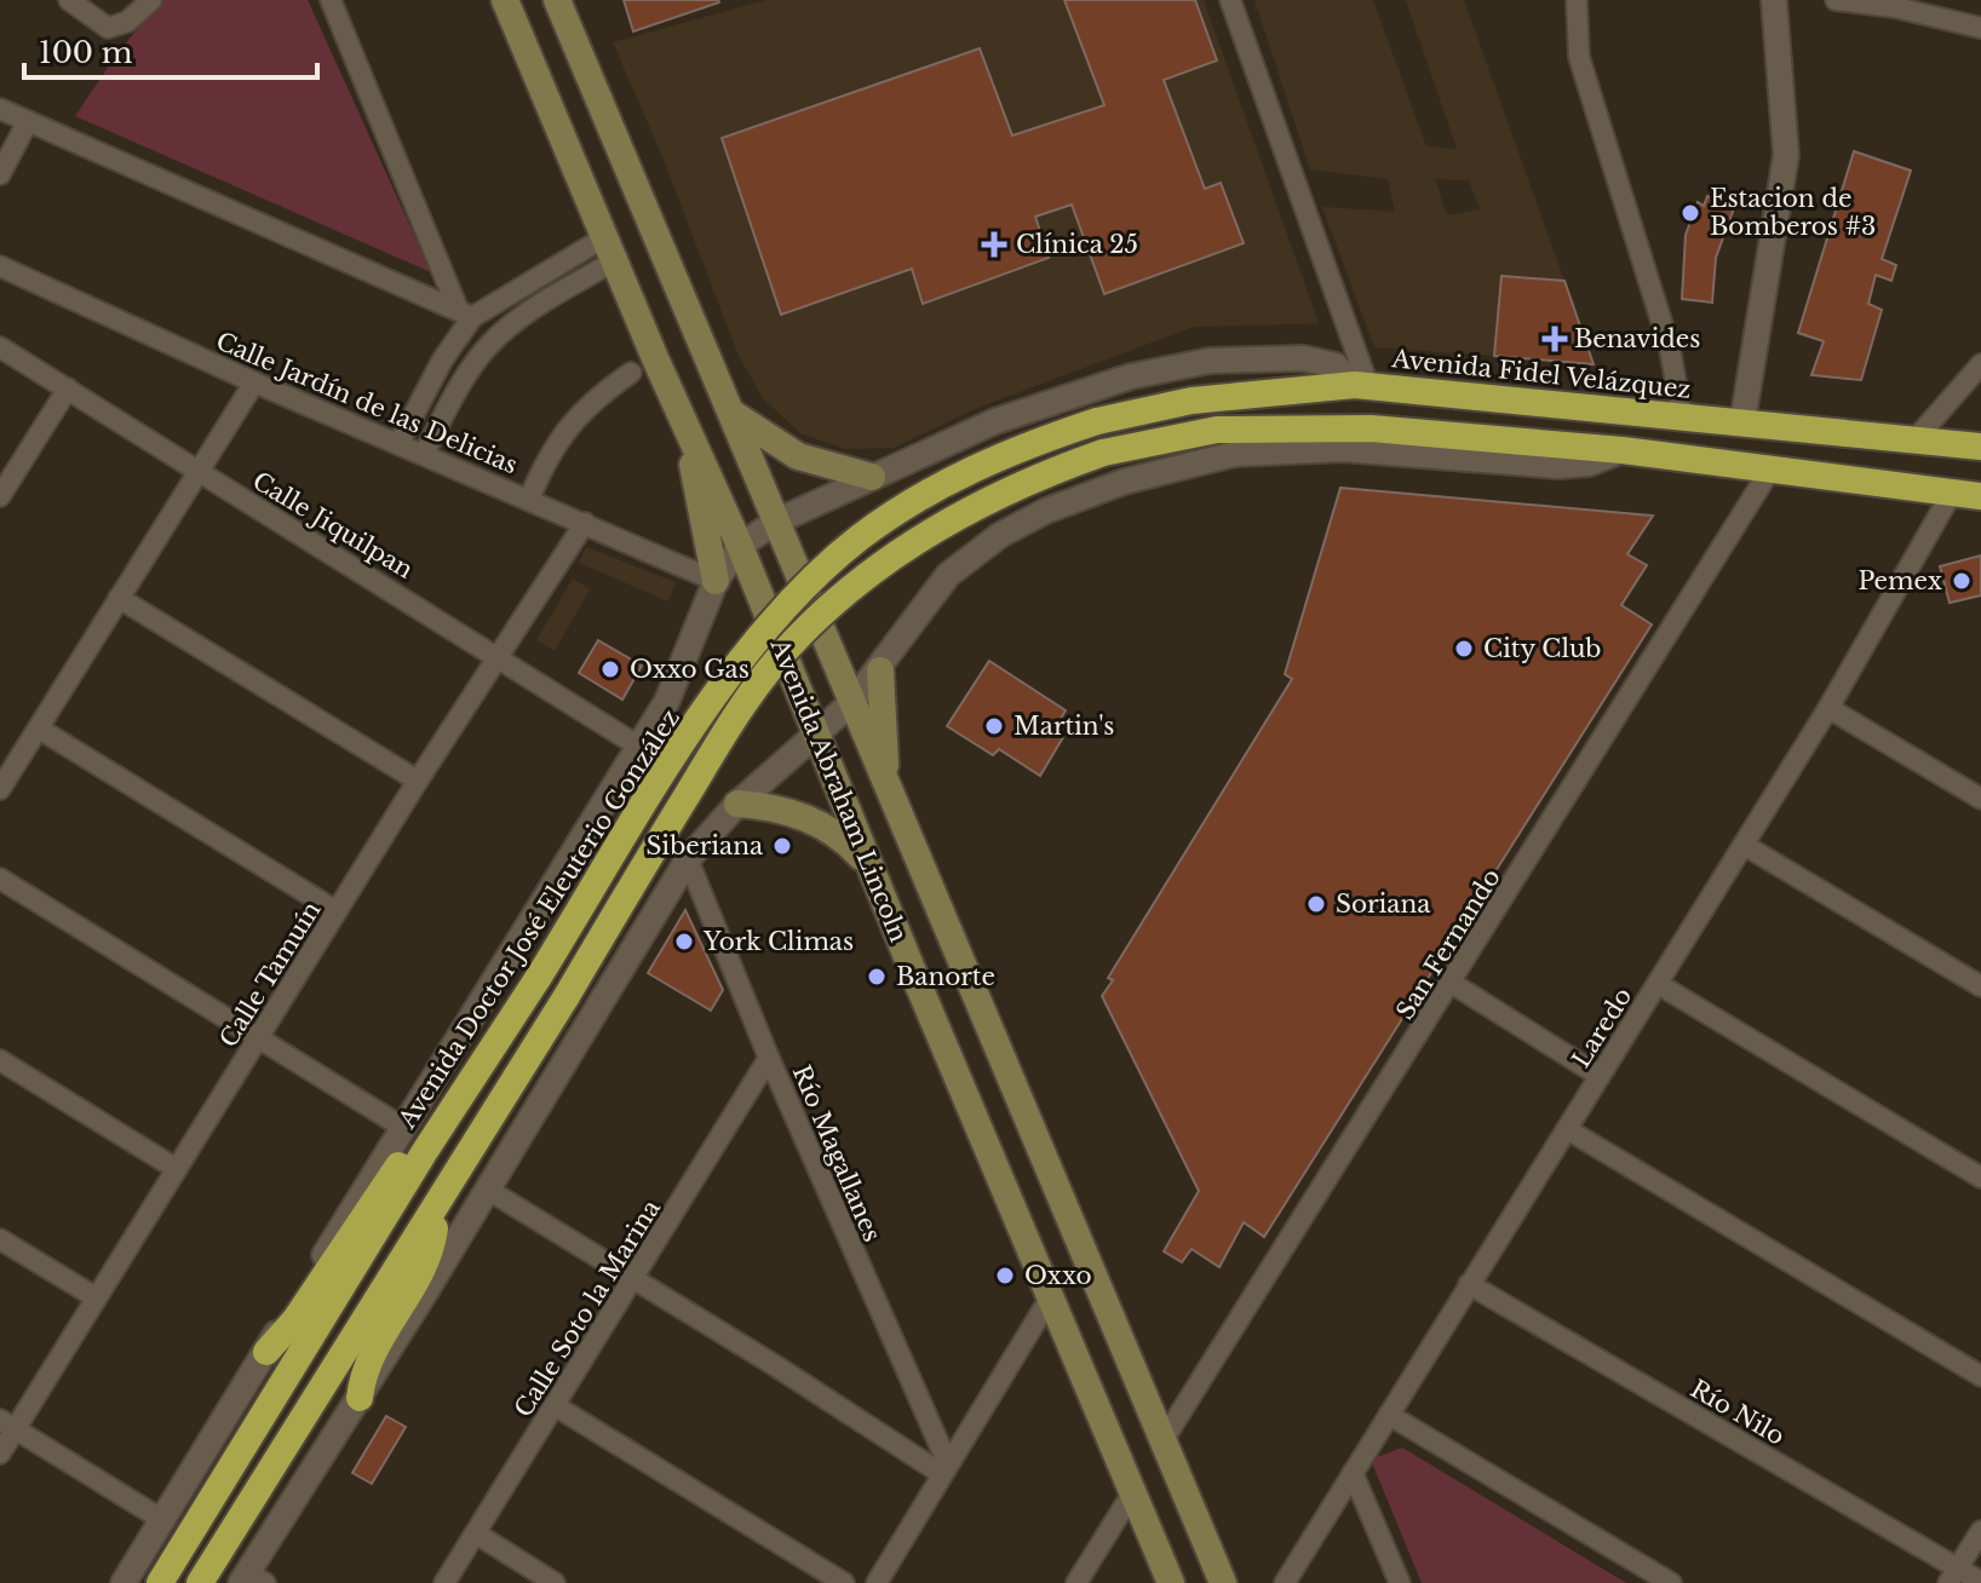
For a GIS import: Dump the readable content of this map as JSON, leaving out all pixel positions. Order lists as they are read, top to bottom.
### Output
{
  "streets": {
    "highway": ["Avenida Fidel Velázquez", "Avenida Doctor José Eleuterio González"],
    "main road": ["Avenida Abraham Lincoln"],
    "street": [
      "Calle Jardín de las Delicias",
      "Calle Jiquilpan",
      "San Fernando",
      "Calle Tamuín",
      "Laredo",
      "Río Magallanes",
      "Calle Soto la Marina",
      "Río Nilo"
    ]
  },
  "crossings": [
    ["Avenida Fidel Velázquez", "Avenida Doctor José Eleuterio González"],
    ["Calle Jardín de las Delicias", "Calle Tamuín"],
    ["Calle Jiquilpan", "Calle Tamuín"],
    ["Laredo", "Río Nilo"],
    ["Río Magallanes", "Calle Soto la Marina"]
  ],
  "places": {
    "other": [
      "Estacion de Bomberos #3",
      "Pemex",
      "City Club",
      "Oxxo Gas",
      "Martin's",
      "Siberiana",
      "Soriana",
      "York Climas",
      "Banorte",
      "Oxxo"
    ],
    "health": ["Clínica 25", "Benavides"]
  },
  "scale_bar": "100 m"
}
